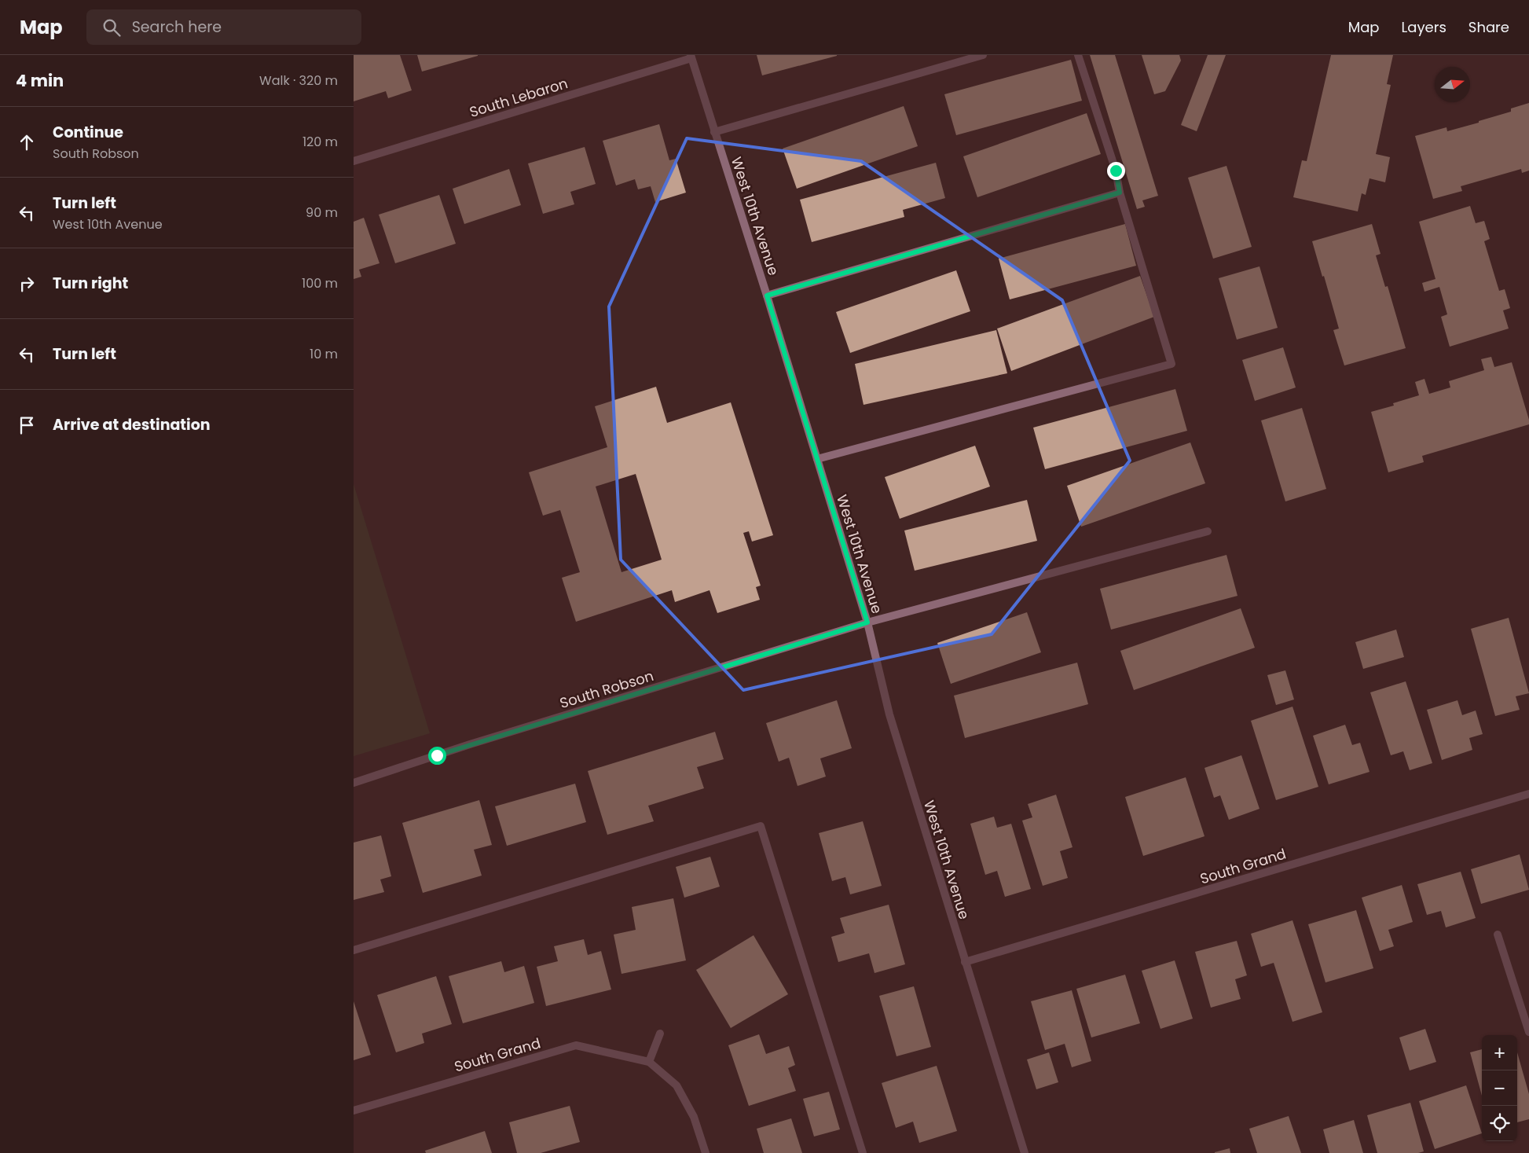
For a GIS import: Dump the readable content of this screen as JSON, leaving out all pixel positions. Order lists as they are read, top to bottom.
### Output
{
  "streets": {
    "street": [
      "South Lebaron",
      "West 10th Avenue",
      "South Robson",
      "South Grand"
    ]
  },
  "crossings": [
    ["South Lebaron", "West 10th Avenue"],
    ["West 10th Avenue", "South Robson"],
    ["West 10th Avenue", "South Grand"]
  ],
  "north": "right",
  "page": {
    "header": "Map",
    "search": "Search here",
    "nav": ["Map", "Layers", "Share"],
    "heading": ["4 min", "Walk · 320 m"],
    "list": [
      ["Continue", "South Robson", "120 m"],
      ["Turn left", "West 10th Avenue", "90 m"],
      ["Turn right", "100 m"],
      ["Turn left", "10 m"],
      "Arrive at destination"
    ],
    "map_buttons": ["+", "−"]
  }
}
